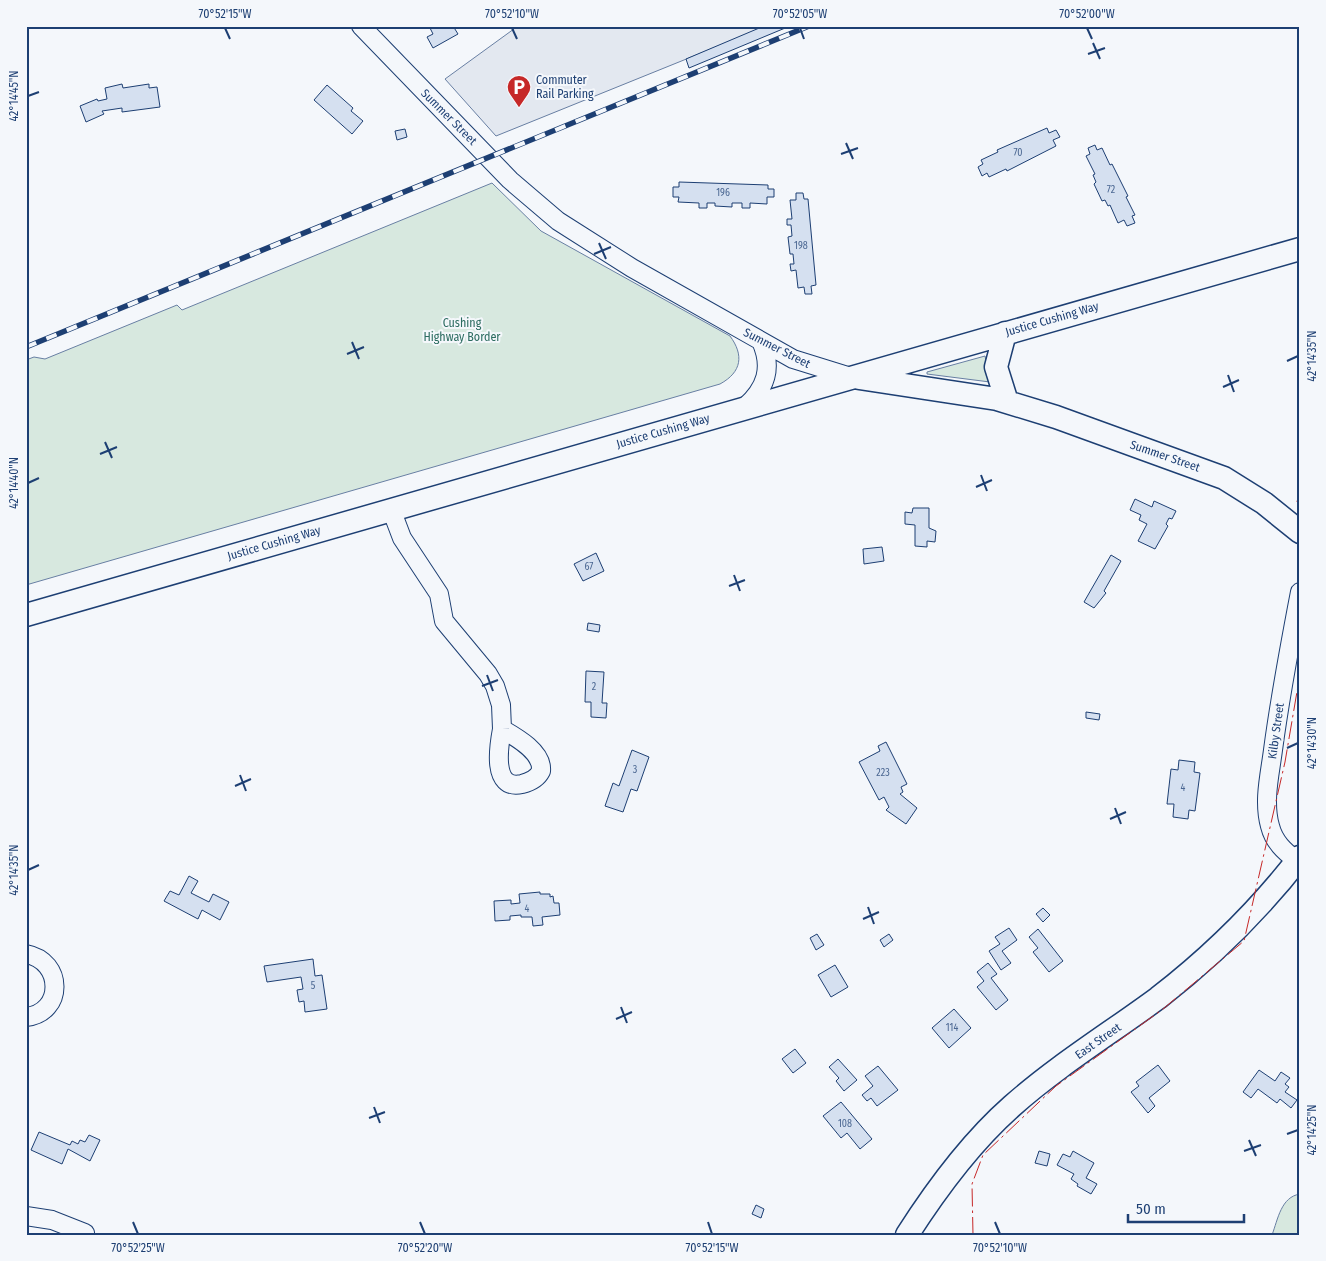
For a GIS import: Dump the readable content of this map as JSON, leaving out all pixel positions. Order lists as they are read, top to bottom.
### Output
{
  "streets": {
    "main road": ["Summer Street", "Justice Cushing Way", "East Street"],
    "street": ["Kilby Street"]
  },
  "crossings": [
    ["Summer Street", "Justice Cushing Way"],
    ["Kilby Street", "East Street"]
  ],
  "parks": ["Cushing Highway Border"],
  "places": {
    "parking": ["Commuter Rail Parking"]
  },
  "house_numbers": [
    "70",
    "72",
    "196",
    "198",
    "67",
    "2",
    "3",
    "223",
    "4",
    "4",
    "5",
    "114",
    "108"
  ],
  "scale_bar": "50 m",
  "coordinates": [
    "70°52'15\"W",
    "70°52'10\"W",
    "70°52'05\"W",
    "70°52'00\"W",
    "42°14'45\"N",
    "42°14'35\"N",
    "42°14'40\"N",
    "42°14'30\"N",
    "42°14'25\"N",
    "70°52'25\"W",
    "70°52'20\"W"
  ]
}
